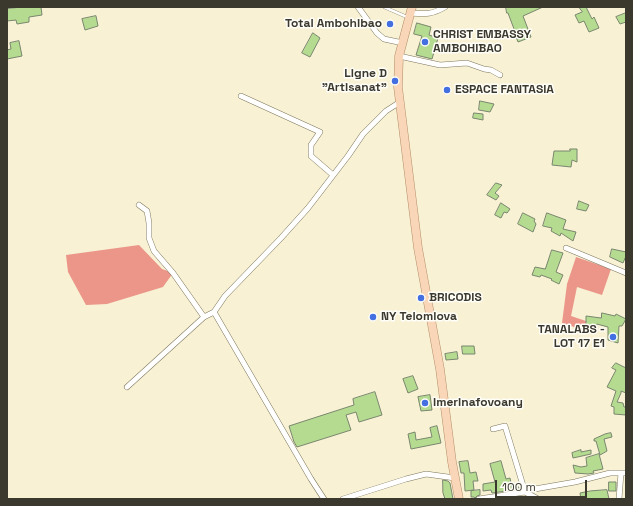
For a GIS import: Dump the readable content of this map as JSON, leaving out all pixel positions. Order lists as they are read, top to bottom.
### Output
{
  "places": [
    "Total Ambohibao",
    "CHRIST EMBASSY AMBOHIBAO",
    "Ligne D \"Artisanat\"",
    "ESPACE FANTASIA",
    "BRICODIS",
    "NY Telomiova",
    "TANALABS - LOT 17 E1",
    "Imerinafovoany"
  ],
  "scale_bar": "100 m"
}
